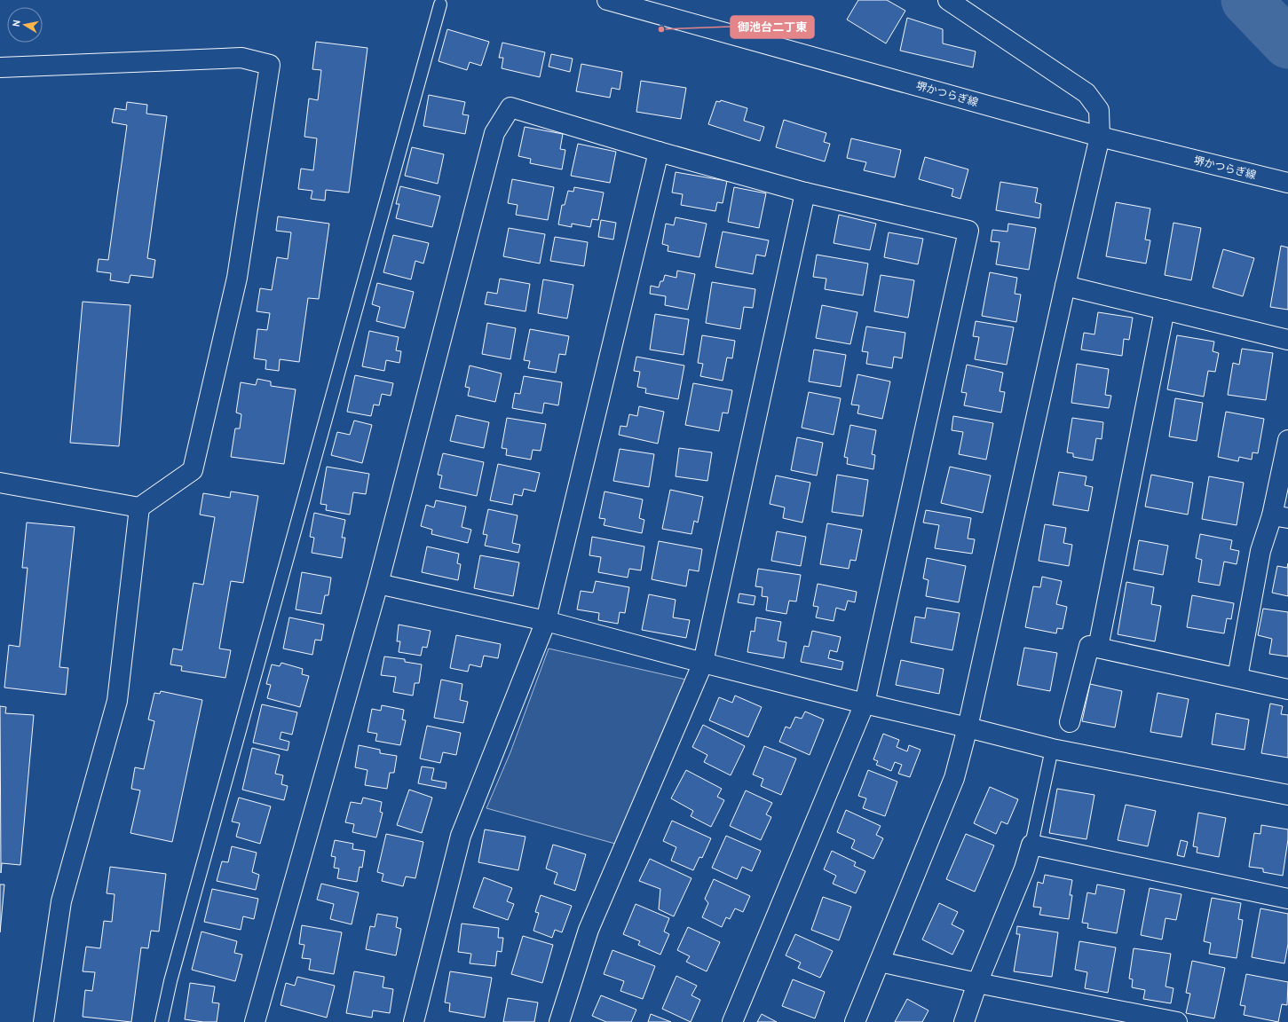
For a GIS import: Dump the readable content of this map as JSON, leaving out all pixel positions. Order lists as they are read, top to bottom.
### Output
{
  "streets": {
    "street": ["堺かつらぎ線"]
  },
  "places": ["御池台二丁東"],
  "north": "left"
}
